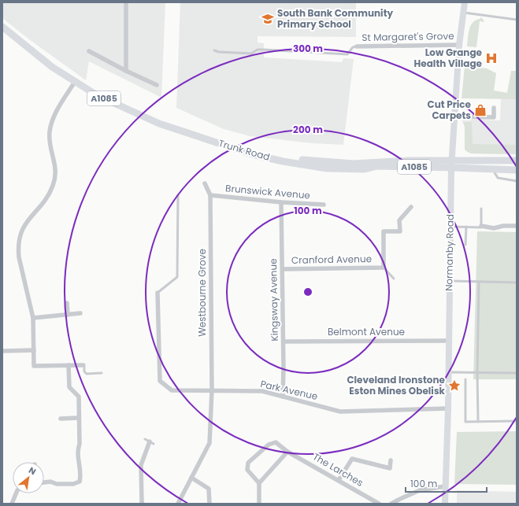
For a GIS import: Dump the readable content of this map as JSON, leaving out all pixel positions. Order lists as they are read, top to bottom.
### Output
{
  "streets": {
    "main road": ["A1085", "Trunk Road"],
    "street": [
      "St Margaret's Grove",
      "Brunswick Avenue",
      "Normanby Road",
      "Cranford Avenue",
      "Westbourne Grove",
      "Kingsway Avenue",
      "Belmont Avenue",
      "Park Avenue",
      "The Larches"
    ]
  },
  "crossings": [
    ["St Margaret's Grove", "Normanby Road"],
    ["A1085", "Trunk Road"],
    ["A1085", "Normanby Road"],
    ["Trunk Road", "Normanby Road"],
    ["Brunswick Avenue", "Westbourne Grove"],
    ["Brunswick Avenue", "Kingsway Avenue"],
    ["Normanby Road", "Belmont Avenue"],
    ["Normanby Road", "Park Avenue"],
    ["Cranford Avenue", "Kingsway Avenue"],
    ["Westbourne Grove", "Park Avenue"],
    ["Kingsway Avenue", "Belmont Avenue"],
    ["Kingsway Avenue", "Park Avenue"]
  ],
  "places": {
    "school or university": ["South Bank Community Primary School"],
    "hospital": ["Low Grange Health Village"],
    "shop": ["Cut Price Carpets"],
    "place": ["Cleveland Ironstone Eston Mines Obelisk"]
  },
  "scale_bar": "100 m",
  "north": "top right",
  "rings": ["300 m", "200 m", "100 m"]
}
